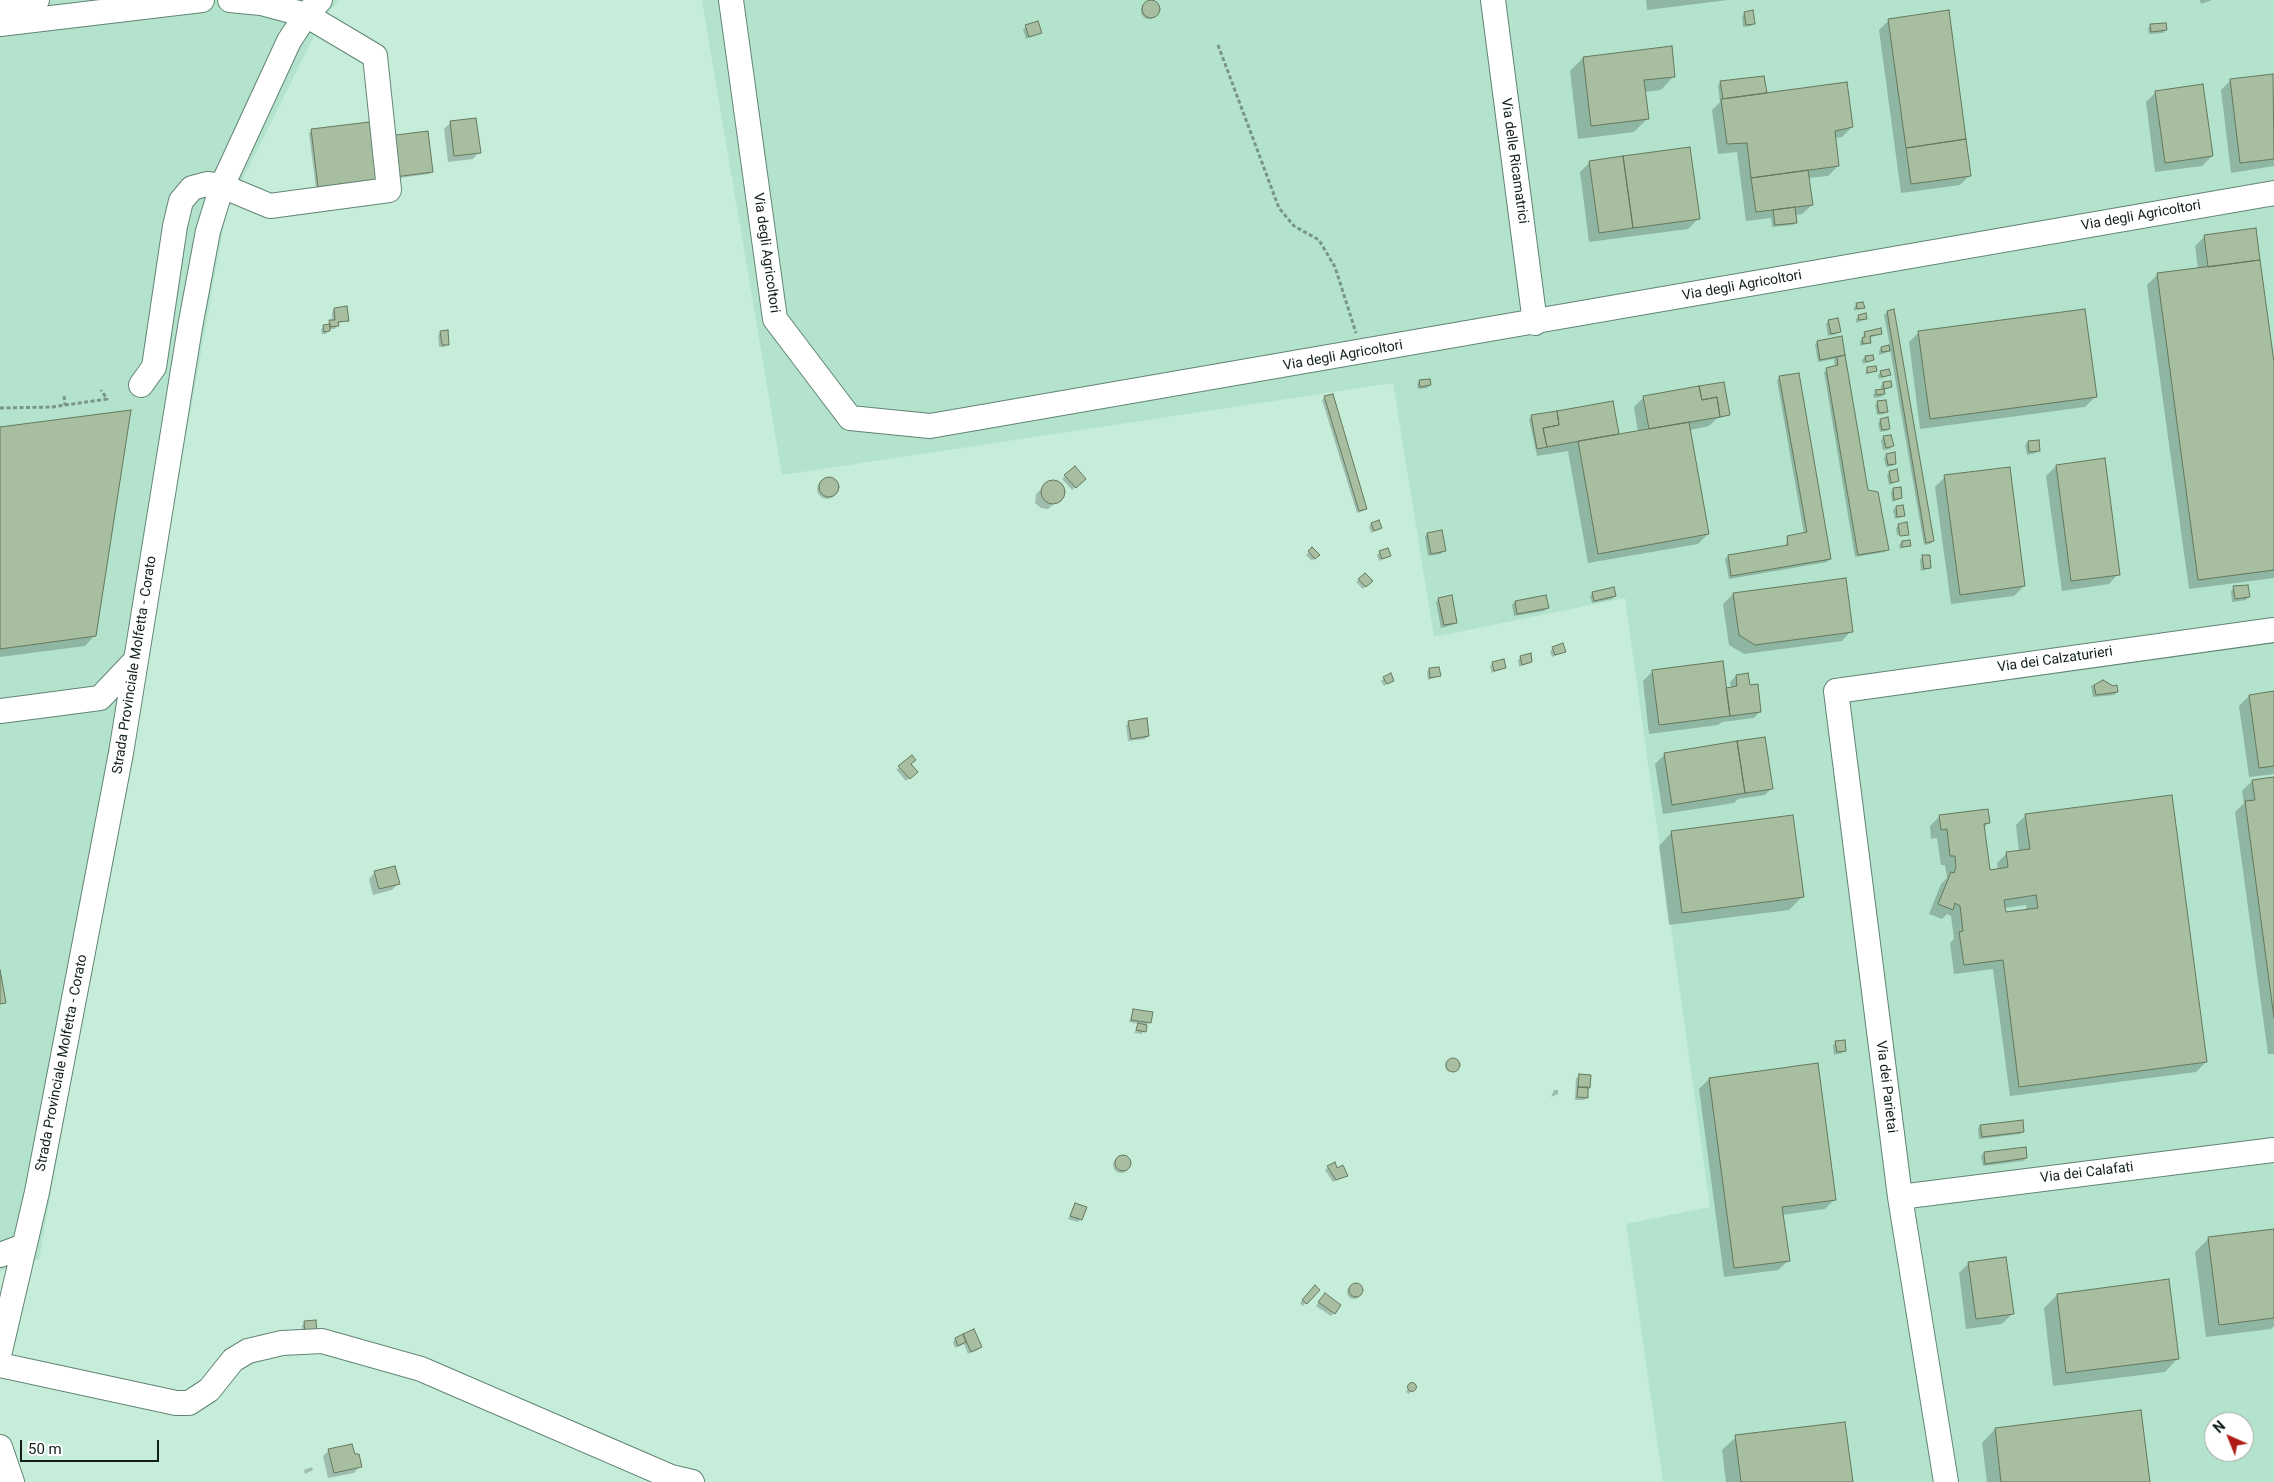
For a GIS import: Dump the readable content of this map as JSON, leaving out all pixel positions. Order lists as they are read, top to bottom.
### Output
{
  "streets": {
    "street": [
      "Via delle Ricamatrici",
      "Via degli Agricoltori",
      "Via dei Calzaturieri",
      "Strada Provinciale Molfetta - Corato",
      "Via dei Parietai",
      "Via dei Calafati"
    ]
  },
  "crossings": [
    ["Via delle Ricamatrici", "Via degli Agricoltori"],
    ["Via dei Calzaturieri", "Via dei Parietai"],
    ["Via dei Parietai", "Via dei Calafati"]
  ],
  "scale_bar": "50 m",
  "north": "top left"
}
